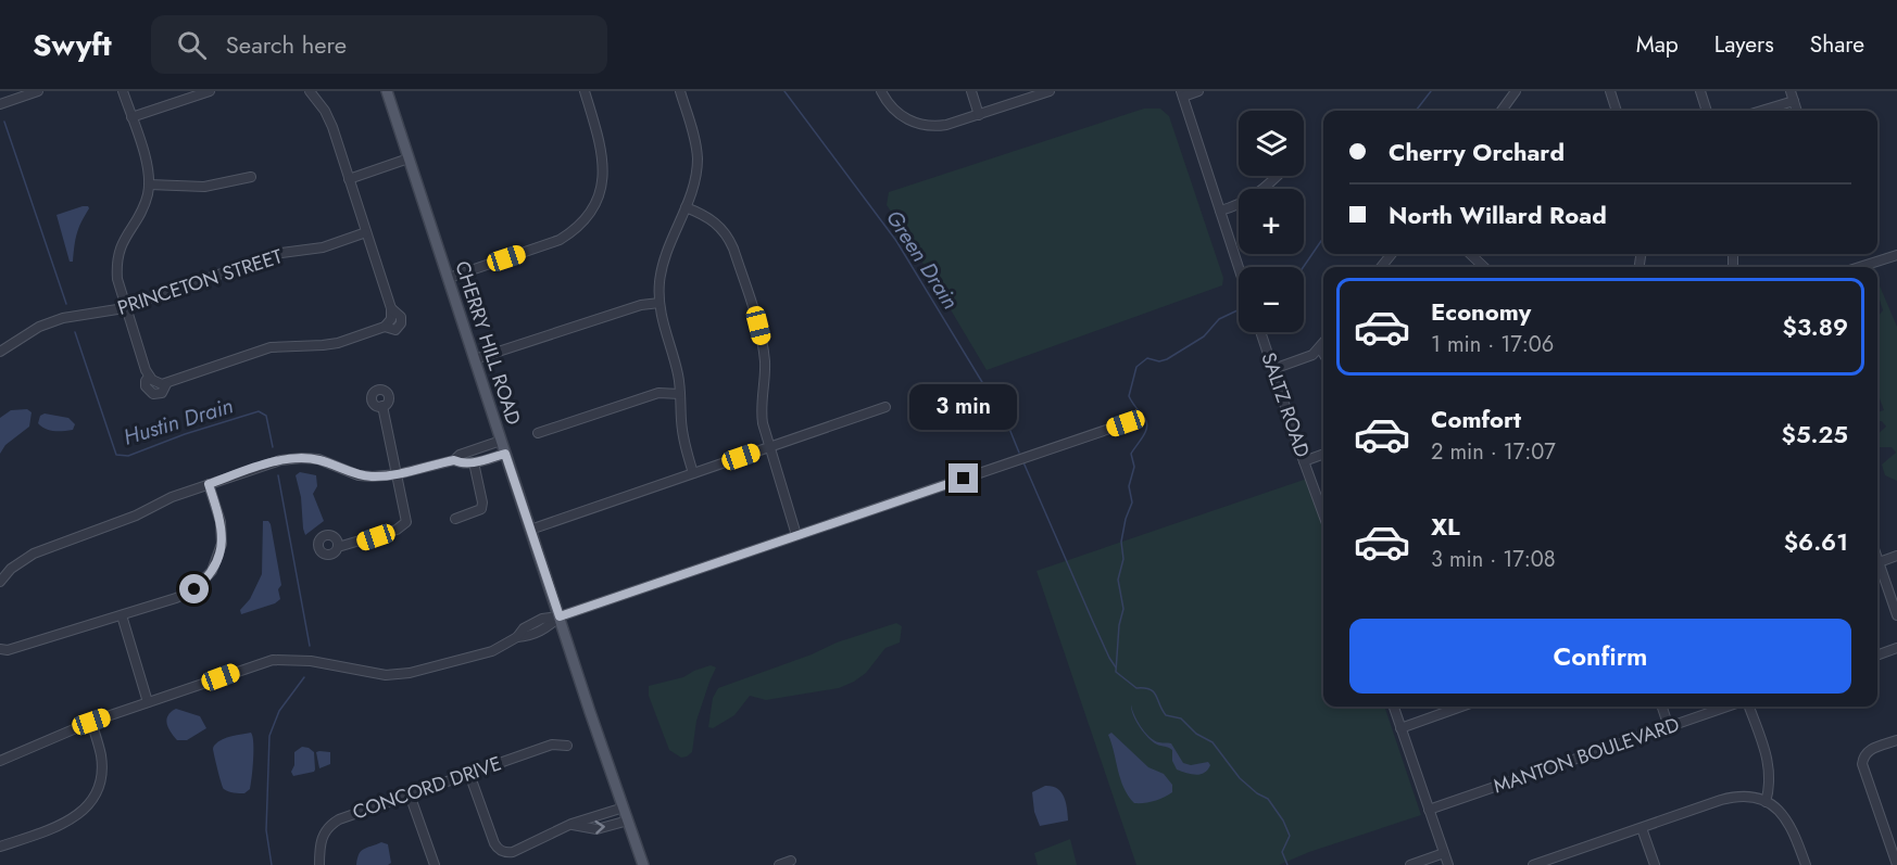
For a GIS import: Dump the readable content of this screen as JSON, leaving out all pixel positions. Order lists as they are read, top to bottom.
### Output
{
  "streets": {
    "main road": ["CHERRY HILL ROAD"],
    "street": [
      "PRINCETON STREET",
      "SALTZ ROAD",
      "MANTON BOULEVARD",
      "CONCORD DRIVE"
    ]
  },
  "water": ["Green Drain", "Hustin Drain"],
  "page": {
    "header": "Swyft",
    "search": "Search here",
    "nav": ["Map", "Layers", "Share"],
    "map_buttons": ["+", "−"],
    "banner": ["Cherry Orchard", "North Willard Road"],
    "list": [
      {
        "name": "Economy",
        "note": "1 min · 17:06",
        "value": "$3.89"
      },
      {
        "name": "Comfort",
        "note": "2 min · 17:07",
        "value": "$5.25"
      },
      {
        "name": "XL",
        "note": "3 min · 17:08",
        "value": "$6.61"
      }
    ],
    "bubble": "3 min",
    "buttons": "Confirm"
  }
}
